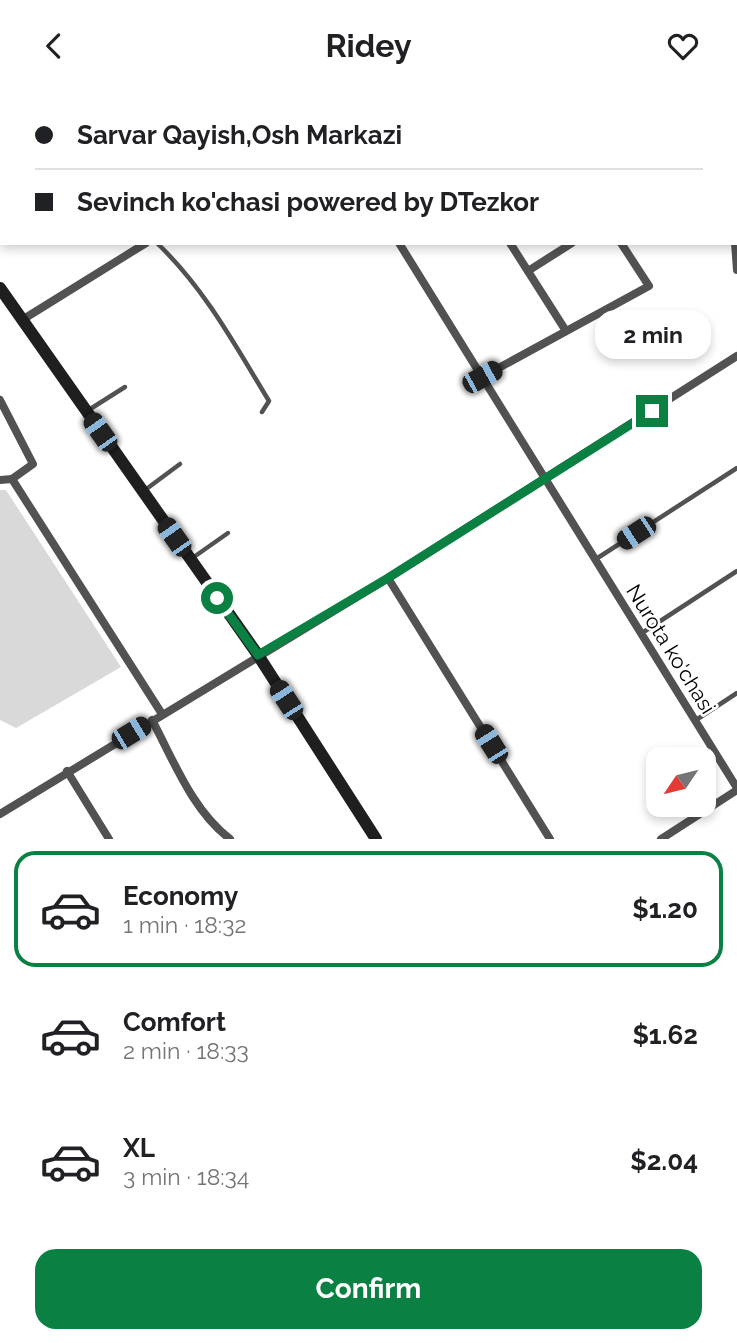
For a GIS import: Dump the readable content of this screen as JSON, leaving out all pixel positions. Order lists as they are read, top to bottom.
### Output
{
  "streets": {
    "street": ["Nurota ko'chasi"]
  },
  "north": "bottom left",
  "page": {
    "header": "Ridey",
    "banner": ["Sarvar Qayish,Osh Markazi", "Sevinch ko'chasi powered by DTezkor"],
    "bubble": "2 min",
    "list": [
      {
        "name": "Economy",
        "note": "1 min · 18:32",
        "value": "$1.20"
      },
      {
        "name": "Comfort",
        "note": "2 min · 18:33",
        "value": "$1.62"
      },
      {
        "name": "XL",
        "note": "3 min · 18:34",
        "value": "$2.04"
      }
    ],
    "buttons": "Confirm"
  }
}
